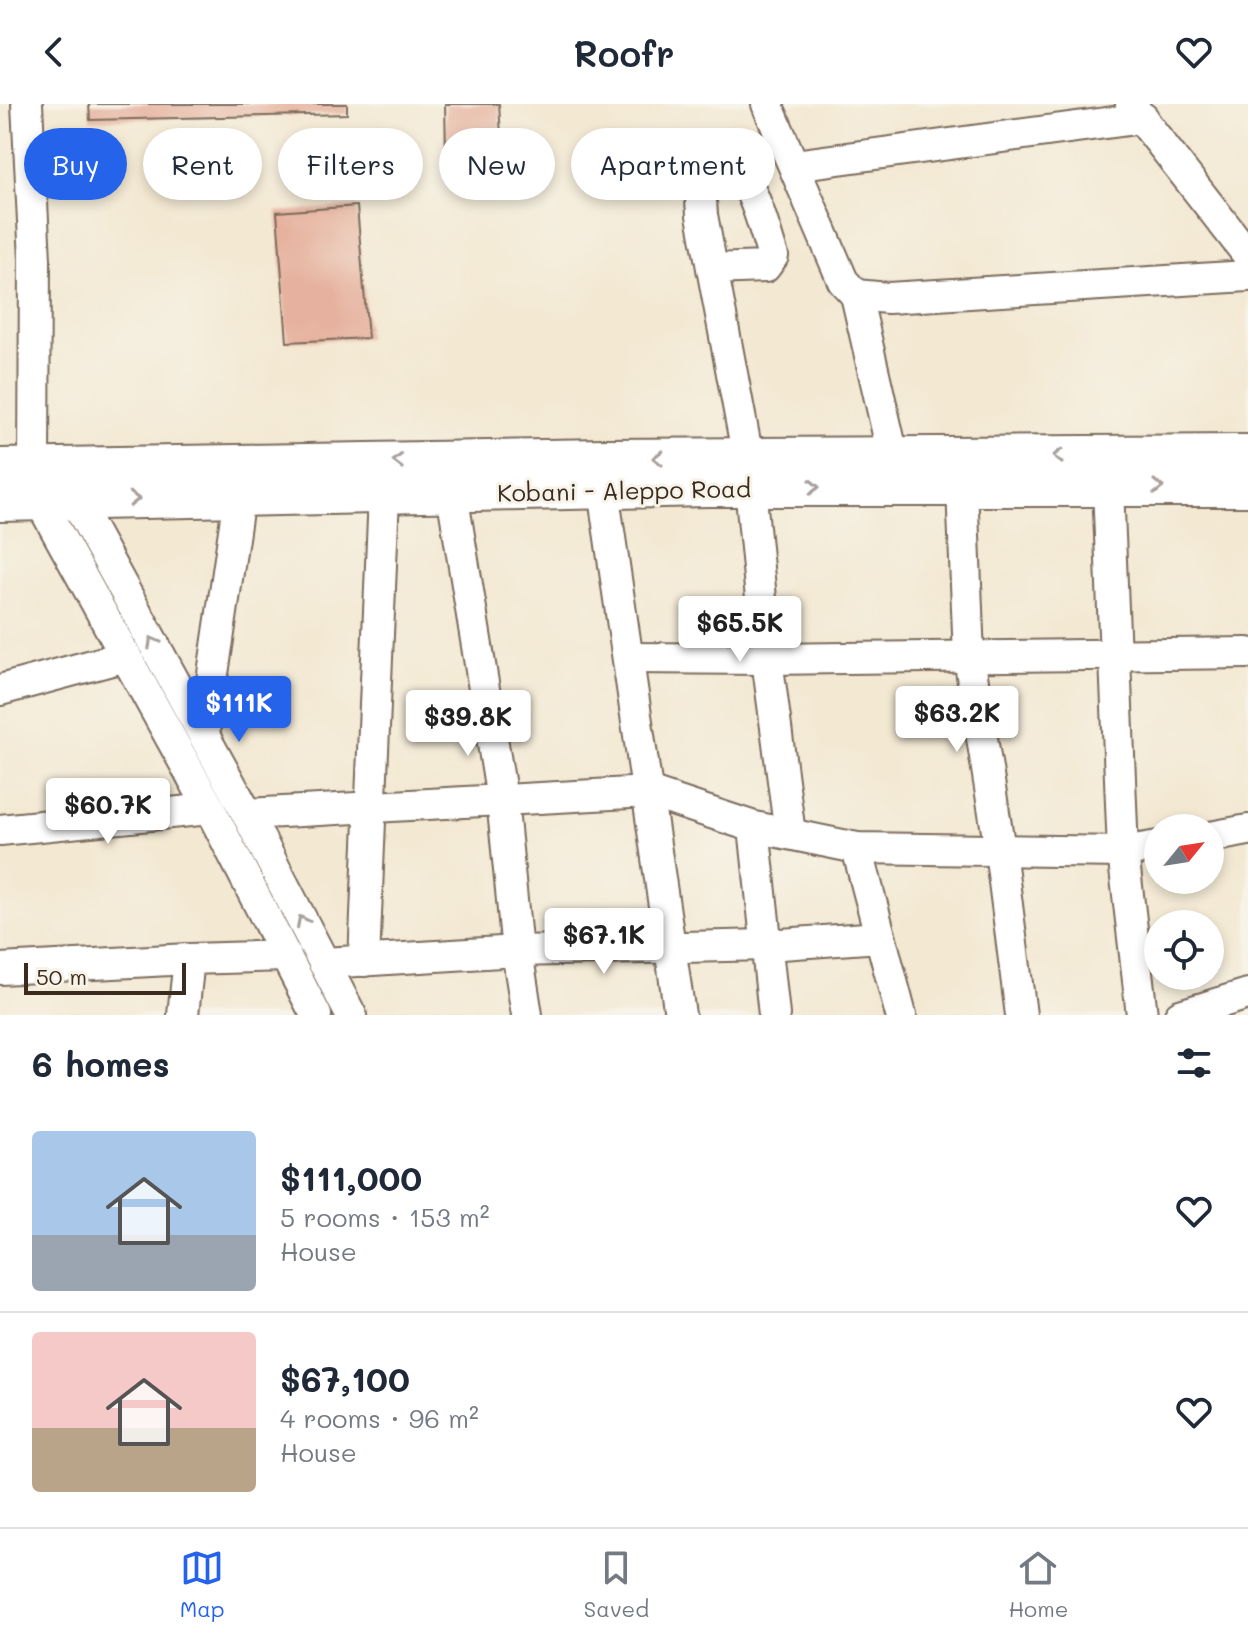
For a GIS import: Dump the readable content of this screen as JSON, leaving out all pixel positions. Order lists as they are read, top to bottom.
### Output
{
  "streets": {
    "main road": ["Kobani - Aleppo Road"]
  },
  "scale_bar": "50 m",
  "north": "top right",
  "page": {
    "header": "Roofr",
    "chip": [
      "Buy",
      "Rent",
      "Filters",
      "New",
      "Apartment"
    ],
    "price": [
      "$65.5K",
      "$111K",
      "$63.2K",
      "$39.8K",
      "$60.7K",
      "$67.1K"
    ],
    "scale": "50 m",
    "heading": "6 homes",
    "list": [
      {
        "name": "$111,000",
        "note": "5 rooms · 153 m² · House"
      },
      {
        "name": "$67,100",
        "note": "4 rooms · 96 m² · House"
      }
    ],
    "tabs": ["Map", "Saved", "Home"]
  }
}
